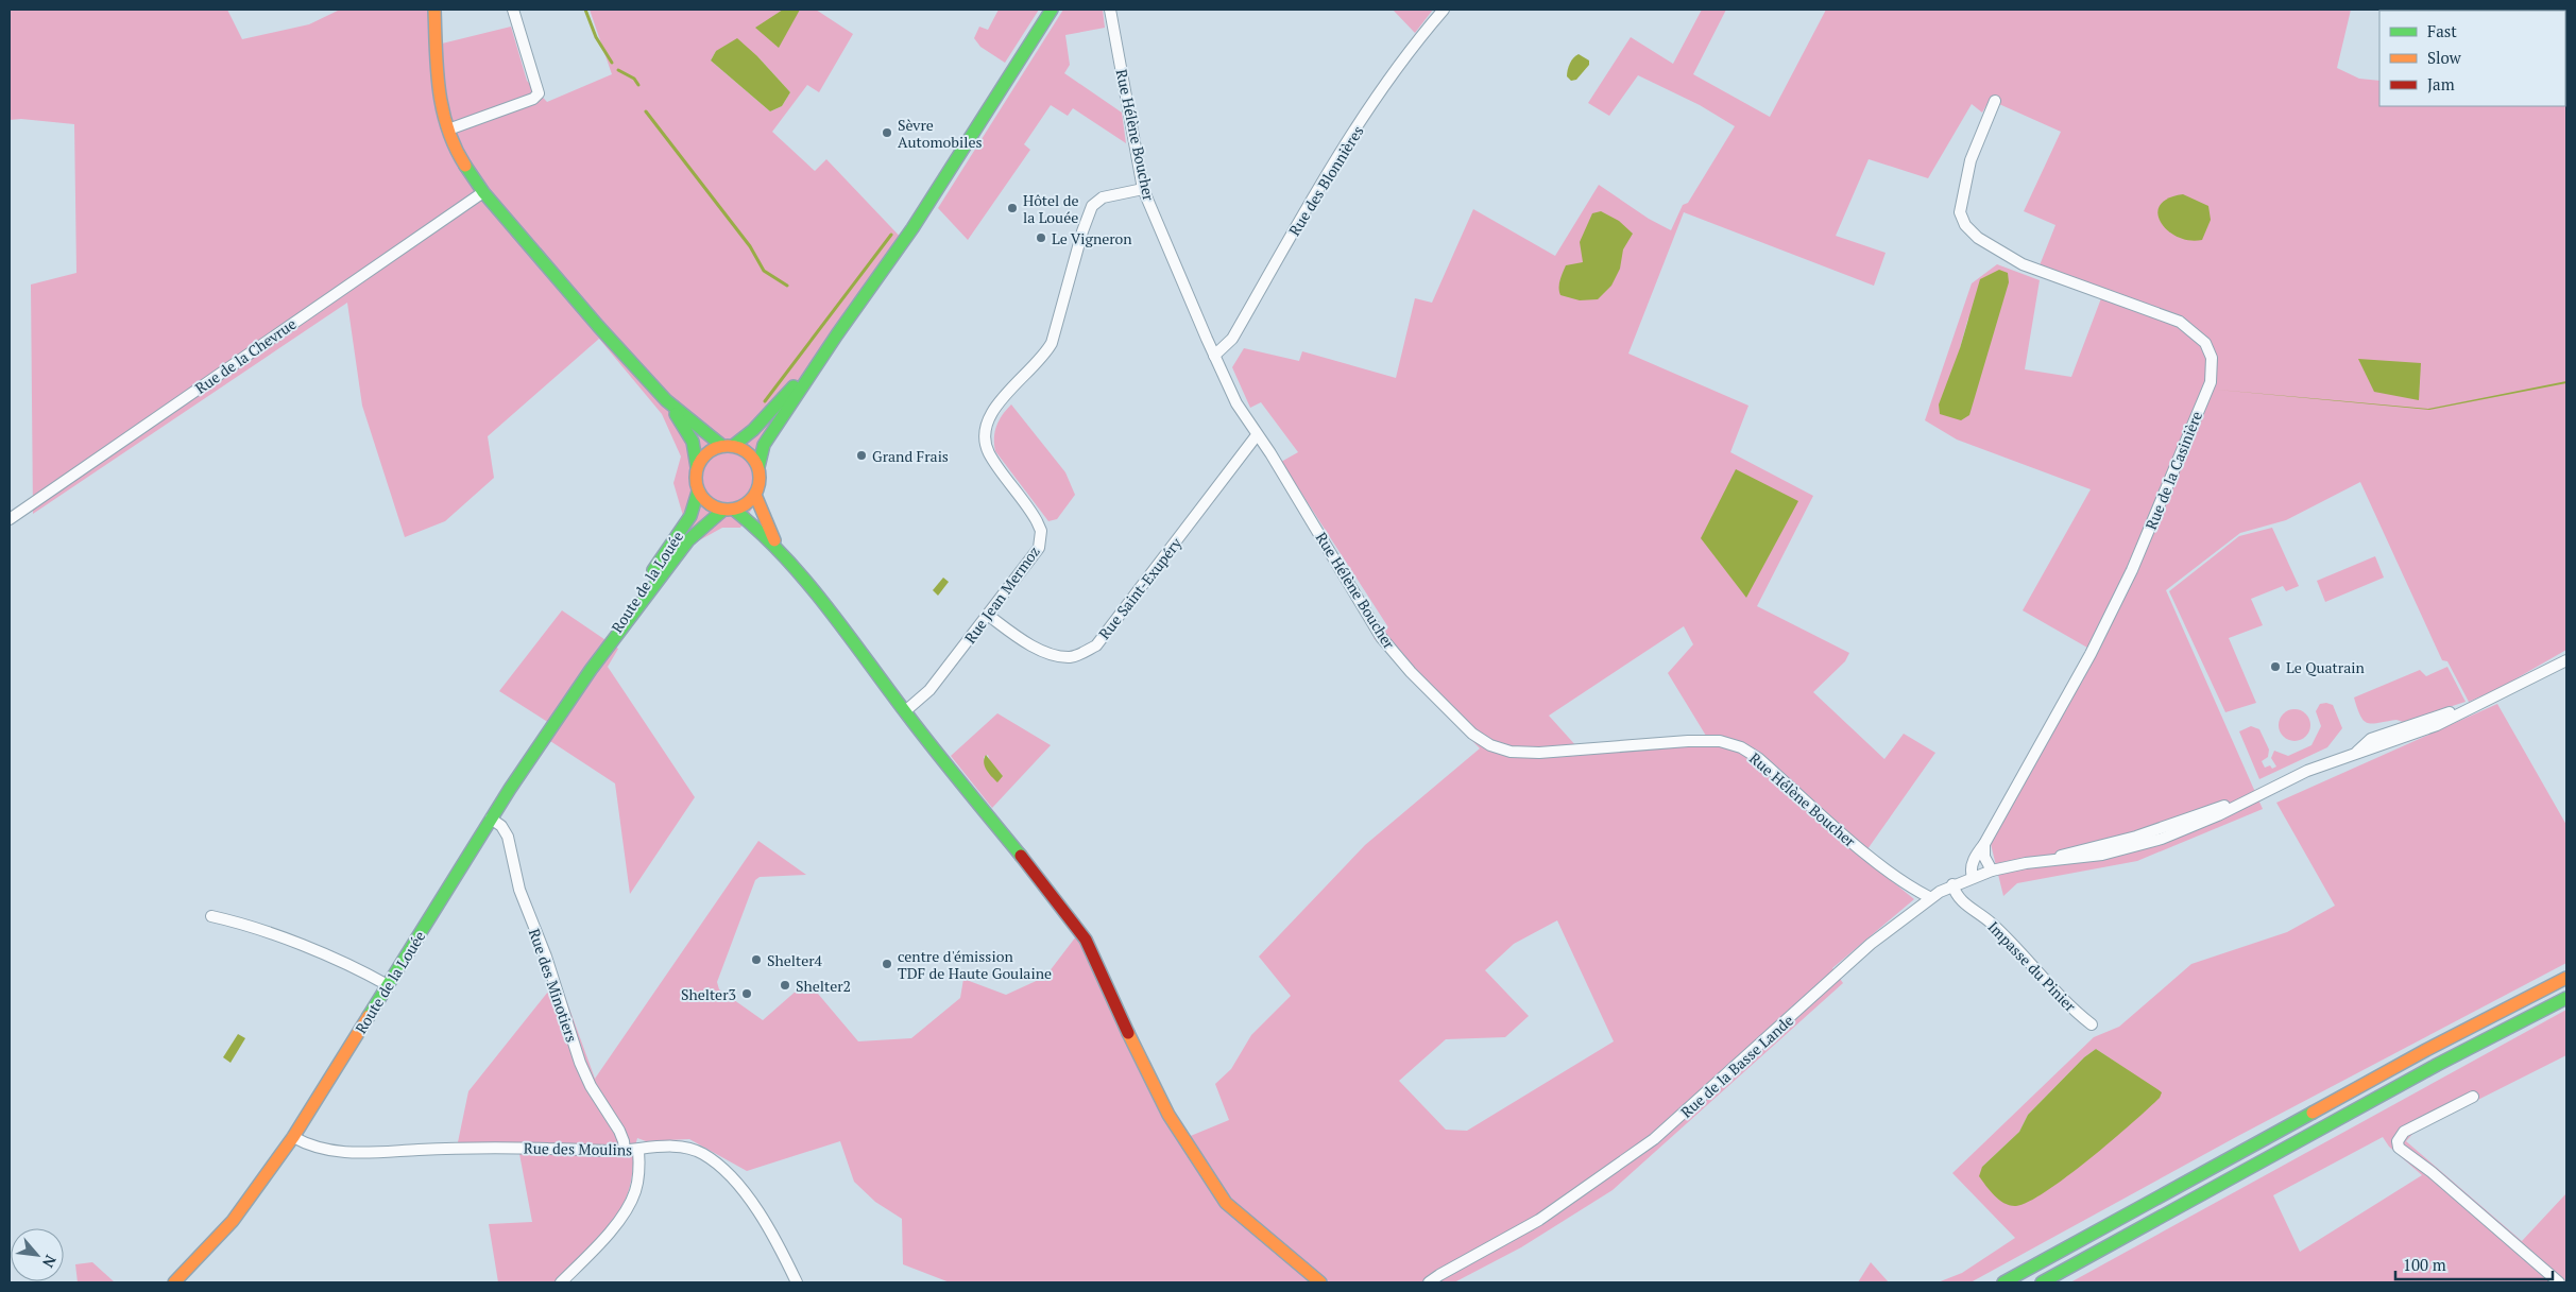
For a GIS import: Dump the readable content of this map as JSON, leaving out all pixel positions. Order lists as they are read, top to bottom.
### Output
{
  "streets": {
    "main road": ["Route de la Louée"],
    "street": [
      "Rue Hélène Boucher",
      "Rue des Blonnières",
      "Rue de la Chevrue",
      "Rue de la Casinière",
      "Rue Saint-Exupéry",
      "Rue Jean Mermoz",
      "Impasse du Pinier",
      "Rue des Minotiers",
      "Rue de la Basse Lande",
      "Rue des Moulins"
    ]
  },
  "crossings": [
    ["Rue Hélène Boucher", "Rue des Blonnières"],
    ["Rue Hélène Boucher", "Rue Saint-Exupéry"],
    ["Rue Hélène Boucher", "Rue Jean Mermoz"],
    ["Rue Hélène Boucher", "Rue de la Basse Lande"],
    ["Rue de la Casinière", "Rue de la Basse Lande"],
    ["Route de la Louée", "Rue des Minotiers"],
    ["Route de la Louée", "Rue des Moulins"],
    ["Rue Saint-Exupéry", "Rue Jean Mermoz"],
    ["Impasse du Pinier", "Rue de la Basse Lande"],
    ["Rue des Minotiers", "Rue des Moulins"]
  ],
  "places": [
    "Sèvre Automobiles",
    "Hôtel de la Louée",
    "Le Vigneron",
    "Grand Frais",
    "Le Quatrain",
    "Shelter4",
    "centre d'émission TDF de Haute Goulaine",
    "Shelter2",
    "Shelter3"
  ],
  "legend": ["Fast", "Slow", "Jam"],
  "scale_bar": "100 m",
  "north": "bottom right"
}
